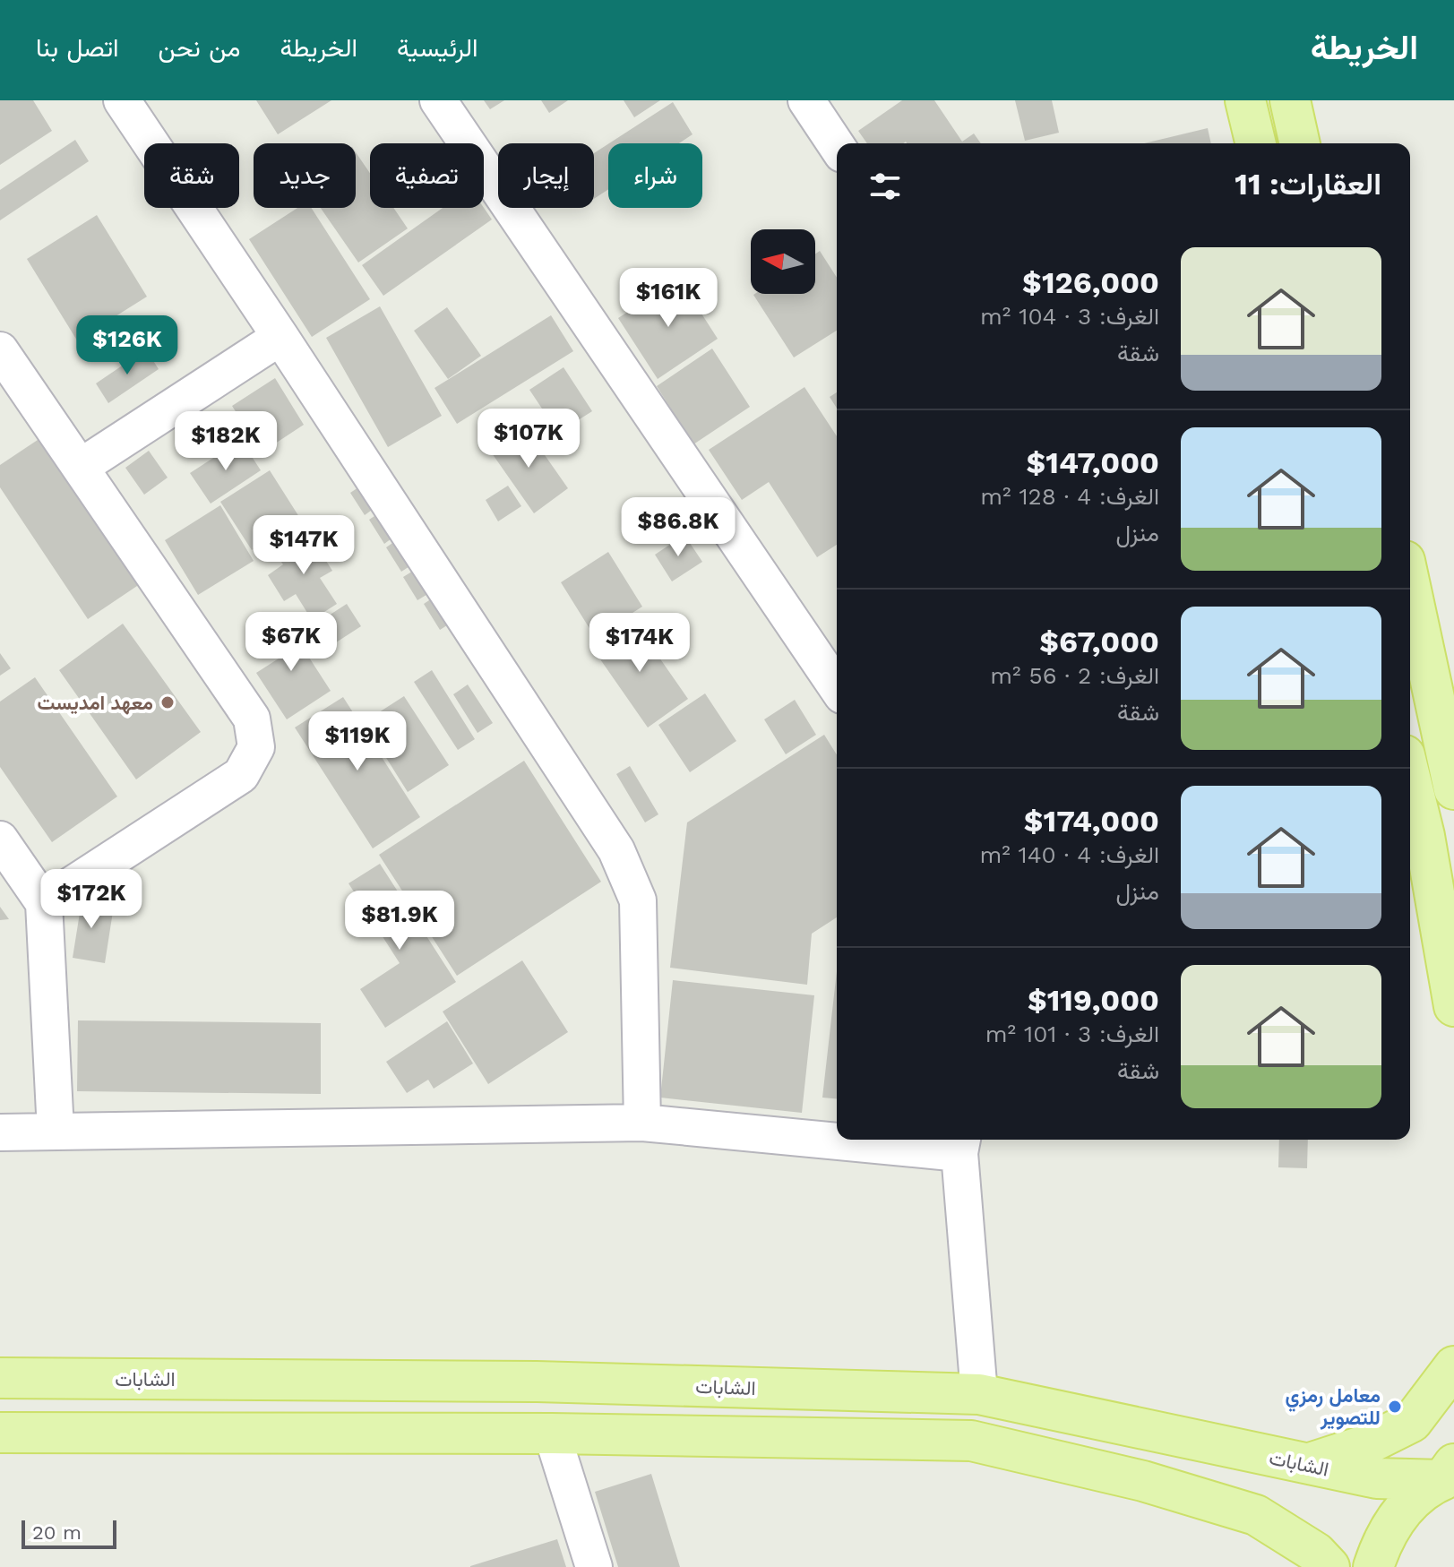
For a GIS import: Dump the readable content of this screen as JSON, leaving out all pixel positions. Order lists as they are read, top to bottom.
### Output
{
  "streets": {
    "main road": ["الشابات"]
  },
  "places": ["معهد امديست", "معامل رمزي للتصوير"],
  "scale_bar": "20 m",
  "north": "left",
  "page": {
    "header": "الخريطة",
    "nav": [
      "الرئيسية",
      "الخريطة",
      "من نحن",
      "اتصل بنا"
    ],
    "chip": [
      "شراء",
      "إيجار",
      "تصفية",
      "جديد",
      "شقة"
    ],
    "heading": "العقارات: 11",
    "list": [
      {
        "name": "$126,000",
        "note": "الغرف: 3 · 104 m² · شقة"
      },
      {
        "name": "$147,000",
        "note": "الغرف: 4 · 128 m² · منزل"
      },
      {
        "name": "$67,000",
        "note": "الغرف: 2 · 56 m² · شقة"
      },
      {
        "name": "$174,000",
        "note": "الغرف: 4 · 140 m² · منزل"
      },
      {
        "name": "$119,000",
        "note": "الغرف: 3 · 101 m² · شقة"
      }
    ],
    "price": [
      "$161K",
      "$126K",
      "$107K",
      "$182K",
      "$86.8K",
      "$147K",
      "$67K",
      "$174K",
      "$119K",
      "$172K",
      "$81.9K"
    ],
    "scale": "20 m"
  }
}
